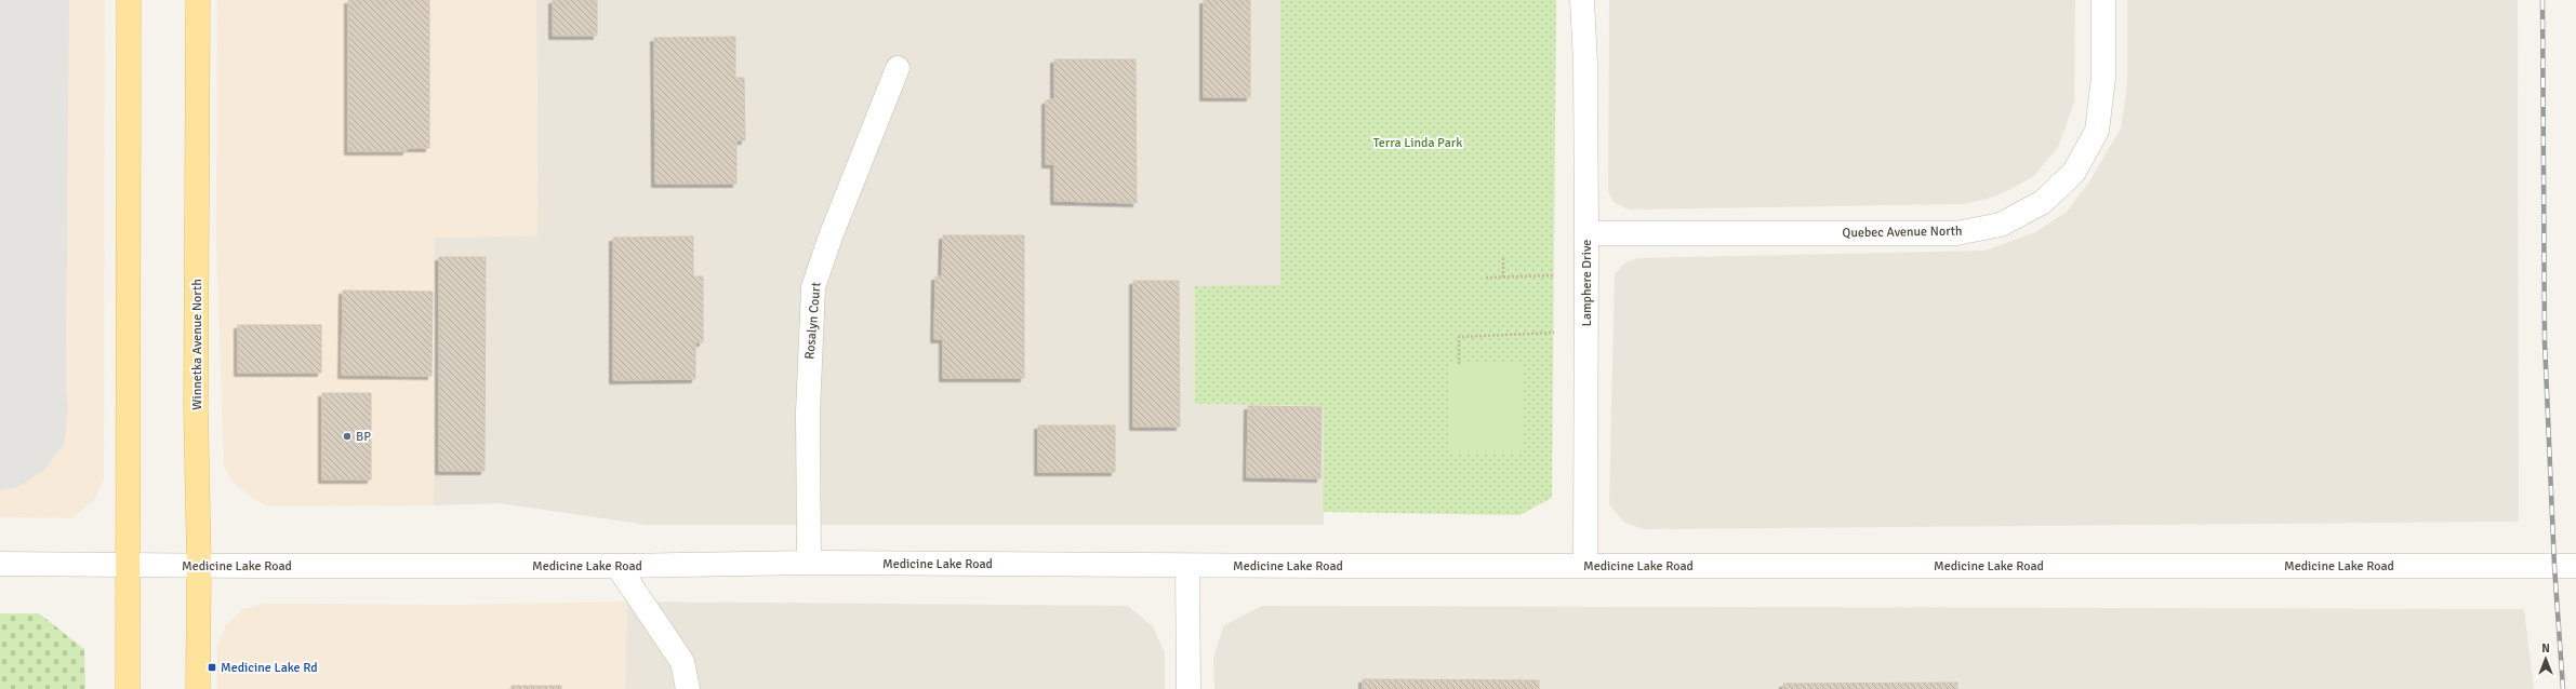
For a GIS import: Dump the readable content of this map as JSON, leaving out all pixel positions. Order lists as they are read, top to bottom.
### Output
{
  "streets": {
    "main road": ["Winnetka Avenue North"],
    "street": [
      "Quebec Avenue North",
      "Lamphere Drive",
      "Rosalyn Court",
      "Medicine Lake Road"
    ]
  },
  "crossings": [
    ["Quebec Avenue North", "Lamphere Drive"],
    ["Lamphere Drive", "Medicine Lake Road"],
    ["Rosalyn Court", "Medicine Lake Road"],
    ["Winnetka Avenue North", "Medicine Lake Road"]
  ],
  "parks": ["Terra Linda Park"],
  "places": {
    "other": ["BP"],
    "transit": ["Medicine Lake Rd"]
  },
  "north": "top"
}
